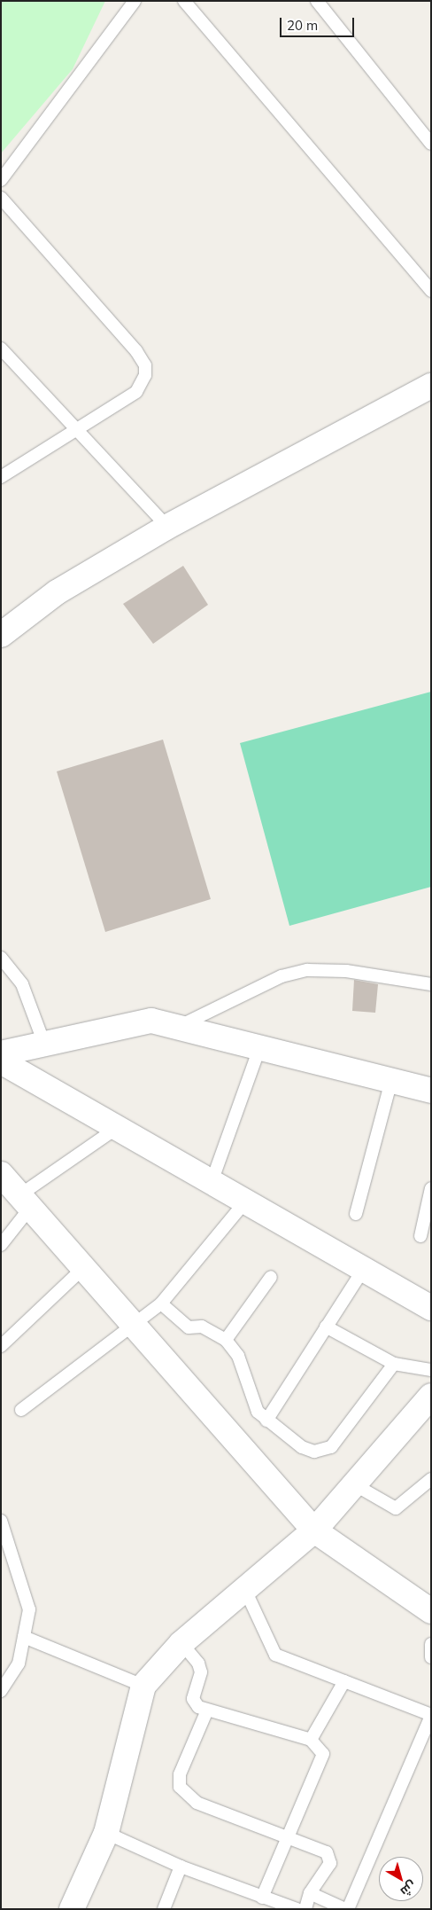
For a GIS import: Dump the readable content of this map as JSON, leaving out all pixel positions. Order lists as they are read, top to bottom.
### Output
{
  "scale_bar": "20 m",
  "north": "bottom right"
}
